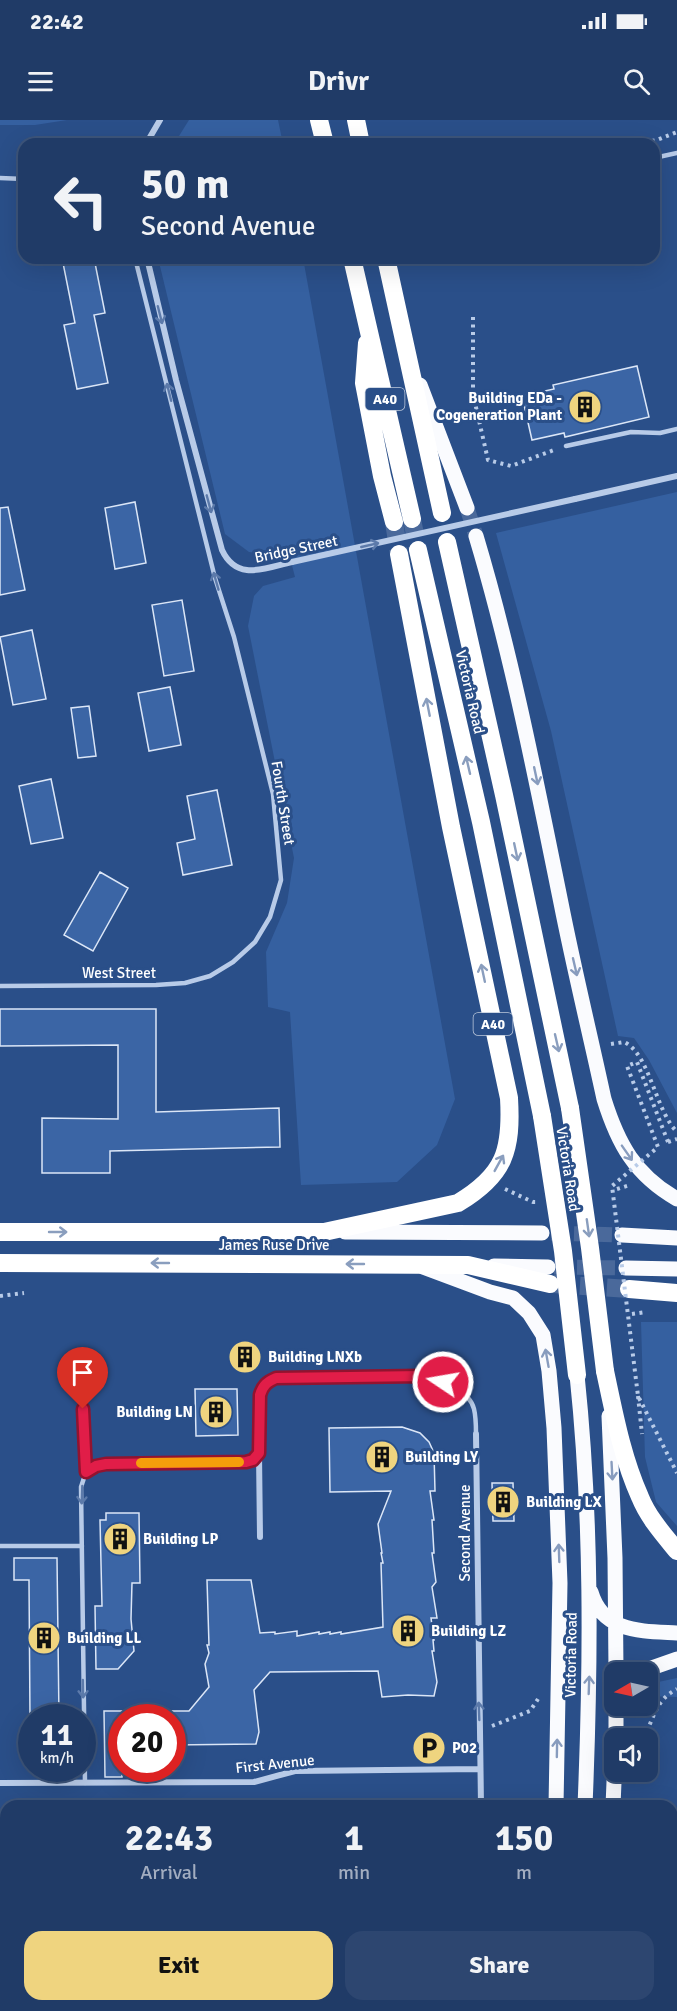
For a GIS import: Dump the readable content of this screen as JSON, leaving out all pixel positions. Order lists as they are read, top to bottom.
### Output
{
  "streets": {
    "highway": ["A40", "Victoria Road", "James Ruse Drive"],
    "street": ["Bridge Street", "Second Avenue", "First Avenue"],
    "lane": ["Fourth Street", "West Street"]
  },
  "crossings": [
    ["A40", "James Ruse Drive"],
    ["Fourth Street", "West Street"],
    ["Second Avenue", "First Avenue"]
  ],
  "one_way": ["Fourth Street", "Second Avenue"],
  "places": {
    "building": [
      "Building EDa - Cogeneration Plant",
      "Building LNXb",
      "Building LN",
      "Building LY",
      "Building LX",
      "Building LP",
      "Building LZ",
      "Building LL"
    ],
    "parking": ["P02"]
  },
  "north": "left",
  "page": {
    "status": "22:42",
    "header": "Drivr",
    "turn": ["50 m", "Second Avenue"],
    "speed": "11 km/h",
    "limit": "20",
    "eta": [
      "22:43",
      "Arrival",
      "1",
      "min",
      "150",
      "m"
    ],
    "buttons": ["Exit", "Share"]
  }
}
